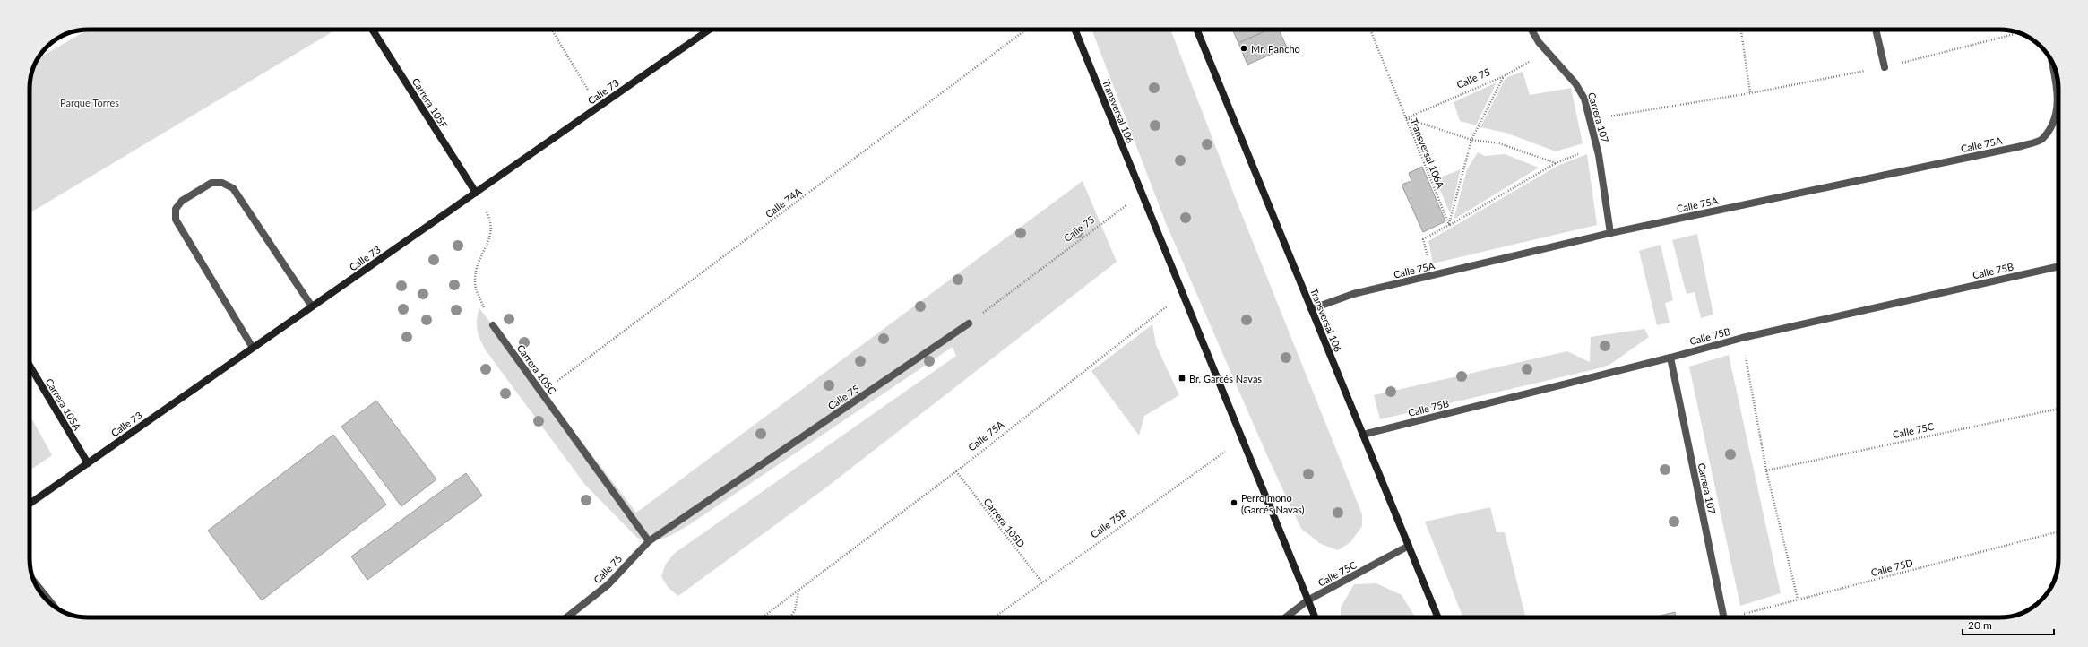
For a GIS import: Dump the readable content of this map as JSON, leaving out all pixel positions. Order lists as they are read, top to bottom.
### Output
{
  "streets": {
    "street": [
      "Calle 75",
      "Calle 73",
      "Carrera 105F",
      "Transversal 106",
      "Carrera 107",
      "Calle 75A",
      "Calle 75B",
      "Carrera 105C",
      "Carrera 105A",
      "Calle 75C"
    ],
    "path": [
      "Transversal 106A",
      "Calle 74A",
      "Carrera 105D",
      "Calle 75D"
    ]
  },
  "crossings": [
    ["Calle 75", "Transversal 106"],
    ["Calle 75", "Carrera 107"],
    ["Calle 75", "Transversal 106A"],
    ["Calle 75", "Carrera 105C"],
    ["Calle 73", "Carrera 105F"],
    ["Calle 73", "Carrera 105A"],
    ["Transversal 106", "Calle 75A"],
    ["Transversal 106", "Calle 75B"],
    ["Transversal 106", "Calle 75C"],
    ["Carrera 107", "Calle 75A"],
    ["Carrera 107", "Calle 75B"],
    ["Calle 75A", "Carrera 105D"],
    ["Calle 74A", "Carrera 105C"],
    ["Calle 75B", "Carrera 105D"]
  ],
  "parks": ["Parque Torres"],
  "places": {
    "other": ["Mr. Pancho", "Perro mono (Garcés Navas)"],
    "transit": ["Br. Garcés Navas"]
  },
  "scale_bar": "20 m"
}
